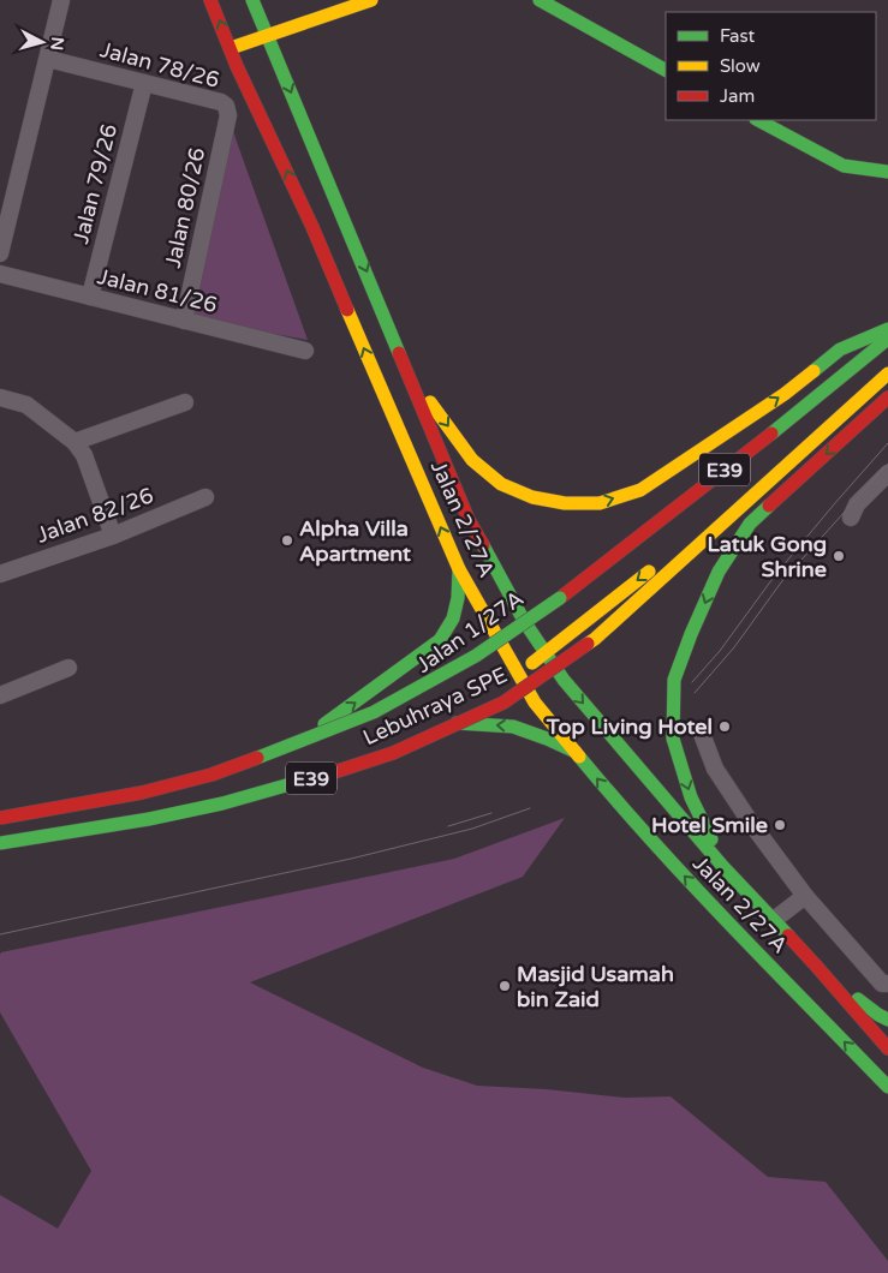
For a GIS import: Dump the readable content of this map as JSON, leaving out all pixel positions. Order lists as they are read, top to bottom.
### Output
{
  "streets": {
    "main road": [
      "E39",
      "Jalan 2/27A",
      "Jalan 1/27A",
      "Lebuhraya SPE"
    ],
    "street": [
      "Jalan 78/26",
      "Jalan 79/26",
      "Jalan 80/26",
      "Jalan 81/26",
      "Jalan 82/26"
    ]
  },
  "crossings": [
    ["Jalan 78/26", "Jalan 79/26"],
    ["Jalan 78/26", "Jalan 80/26"],
    ["Jalan 79/26", "Jalan 81/26"],
    ["Jalan 80/26", "Jalan 81/26"],
    ["Jalan 2/27A", "Jalan 1/27A"]
  ],
  "places": [
    "Alpha Villa Apartment",
    "Latuk Gong Shrine",
    "Top Living Hotel",
    "Hotel Smile",
    "Masjid Usamah bin Zaid"
  ],
  "legend": ["Fast", "Slow", "Jam"],
  "north": "right"
}
